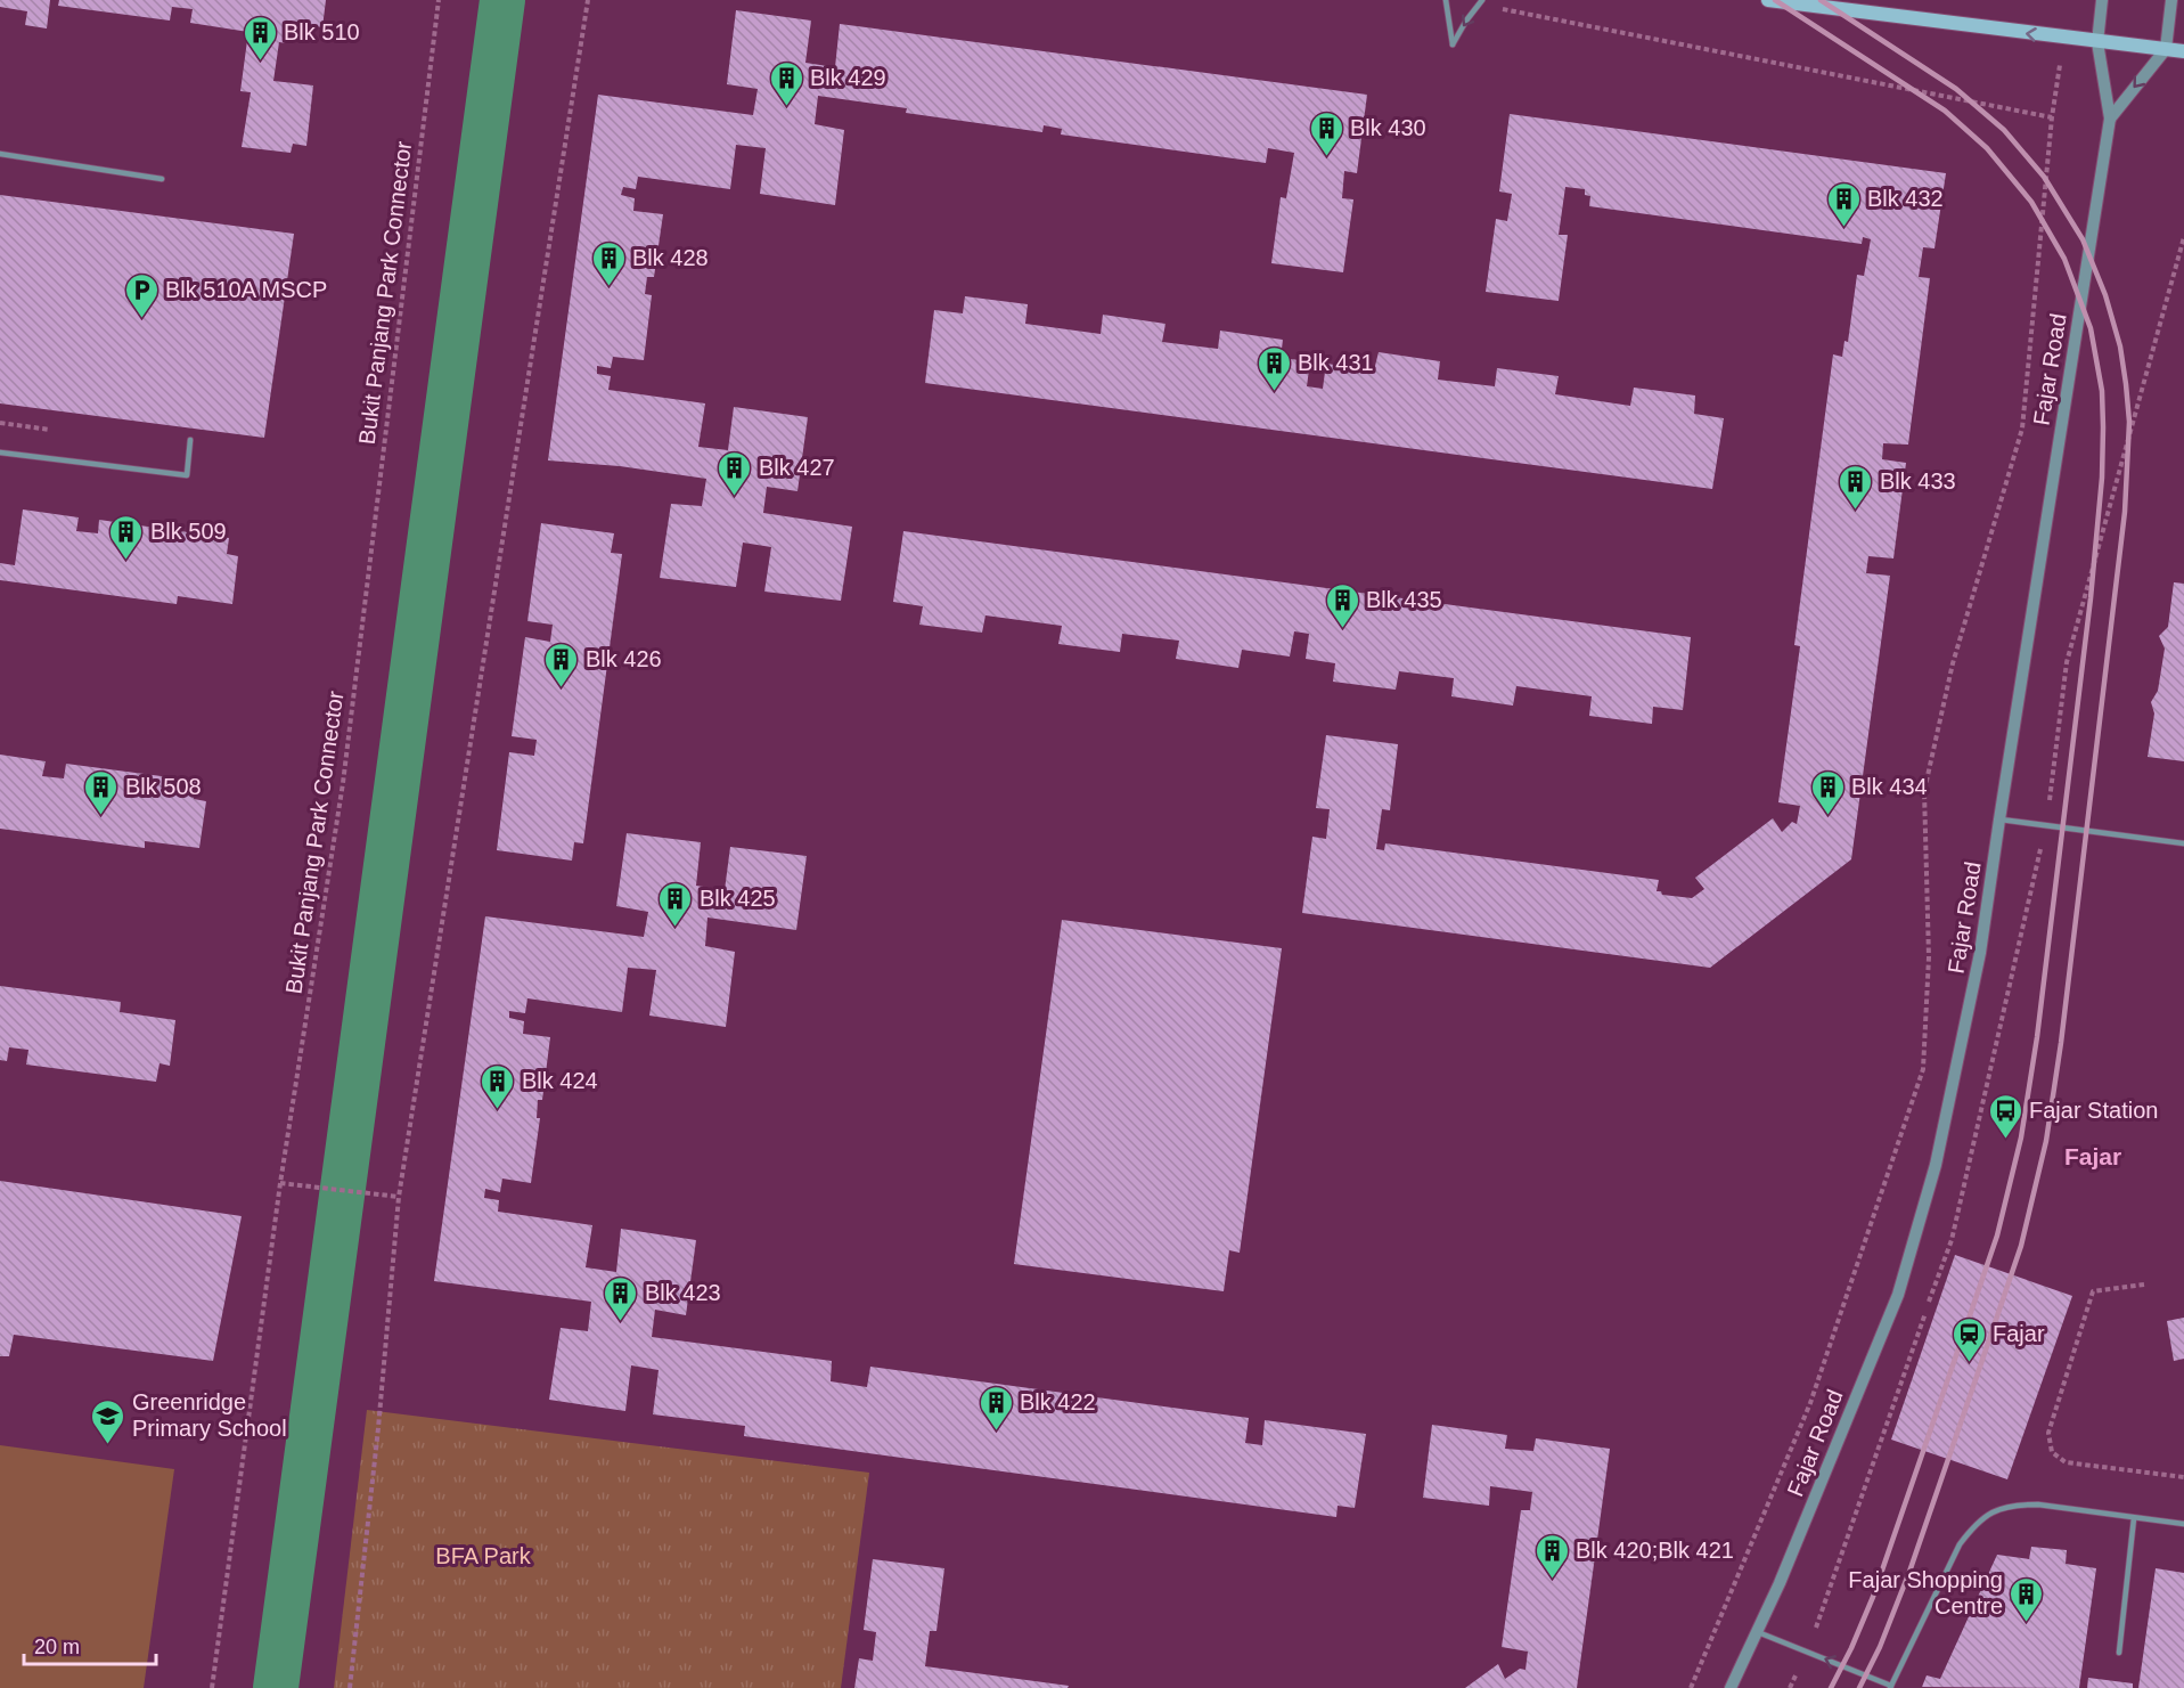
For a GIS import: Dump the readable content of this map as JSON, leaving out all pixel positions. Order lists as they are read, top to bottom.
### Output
{
  "streets": {
    "street": ["Fajar Road"],
    "path": ["Bukit Panjang Park Connector"]
  },
  "districts": ["Fajar"],
  "parks": ["BFA Park"],
  "places": {
    "building": [
      "Blk 510",
      "Blk 429",
      "Blk 430",
      "Blk 432",
      "Blk 428",
      "Blk 431",
      "Blk 427",
      "Blk 433",
      "Blk 509",
      "Blk 435",
      "Blk 426",
      "Blk 508",
      "Blk 434",
      "Blk 425",
      "Blk 424",
      "Blk 423",
      "Blk 422",
      "Blk 420;Blk 421",
      "Fajar Shopping Centre"
    ],
    "parking": ["Blk 510A MSCP"],
    "bus stop": ["Fajar Station"],
    "station": ["Fajar"],
    "school or university": ["Greenridge Primary School"]
  },
  "scale_bar": "20 m"
}
